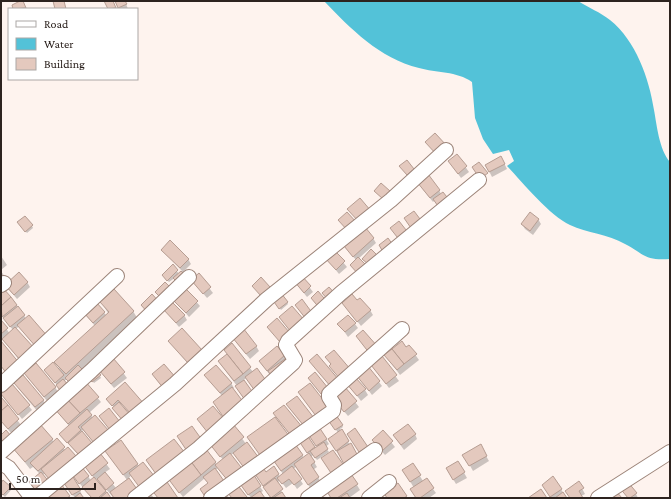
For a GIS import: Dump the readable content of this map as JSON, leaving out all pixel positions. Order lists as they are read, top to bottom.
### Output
{
  "legend": ["Road", "Water", "Building"],
  "scale_bar": "50 m"
}
